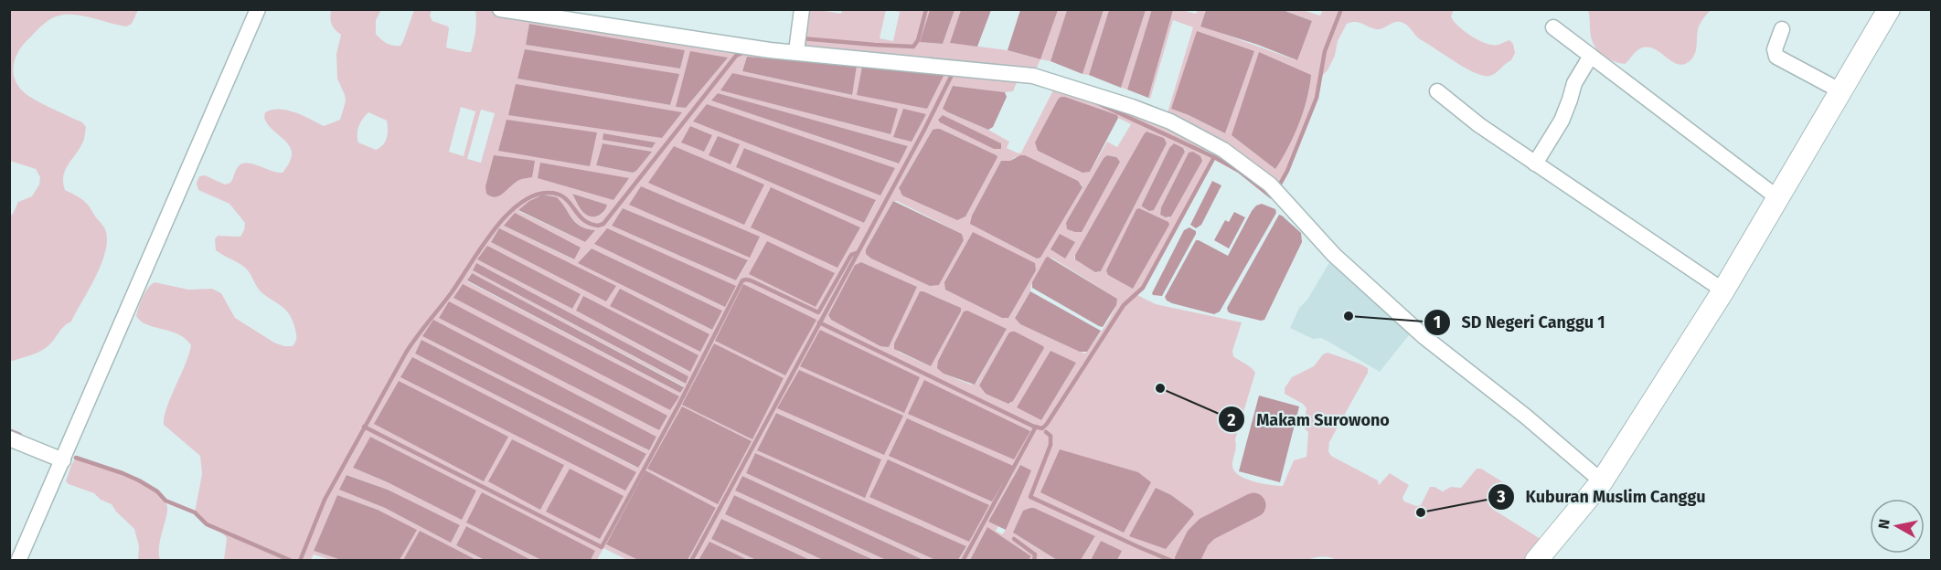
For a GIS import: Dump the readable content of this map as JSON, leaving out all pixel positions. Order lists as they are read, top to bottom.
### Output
{
  "places": ["SD Negeri Canggu 1", "Makam Surowono", "Kuburan Muslim Canggu"],
  "north": "left"
}
